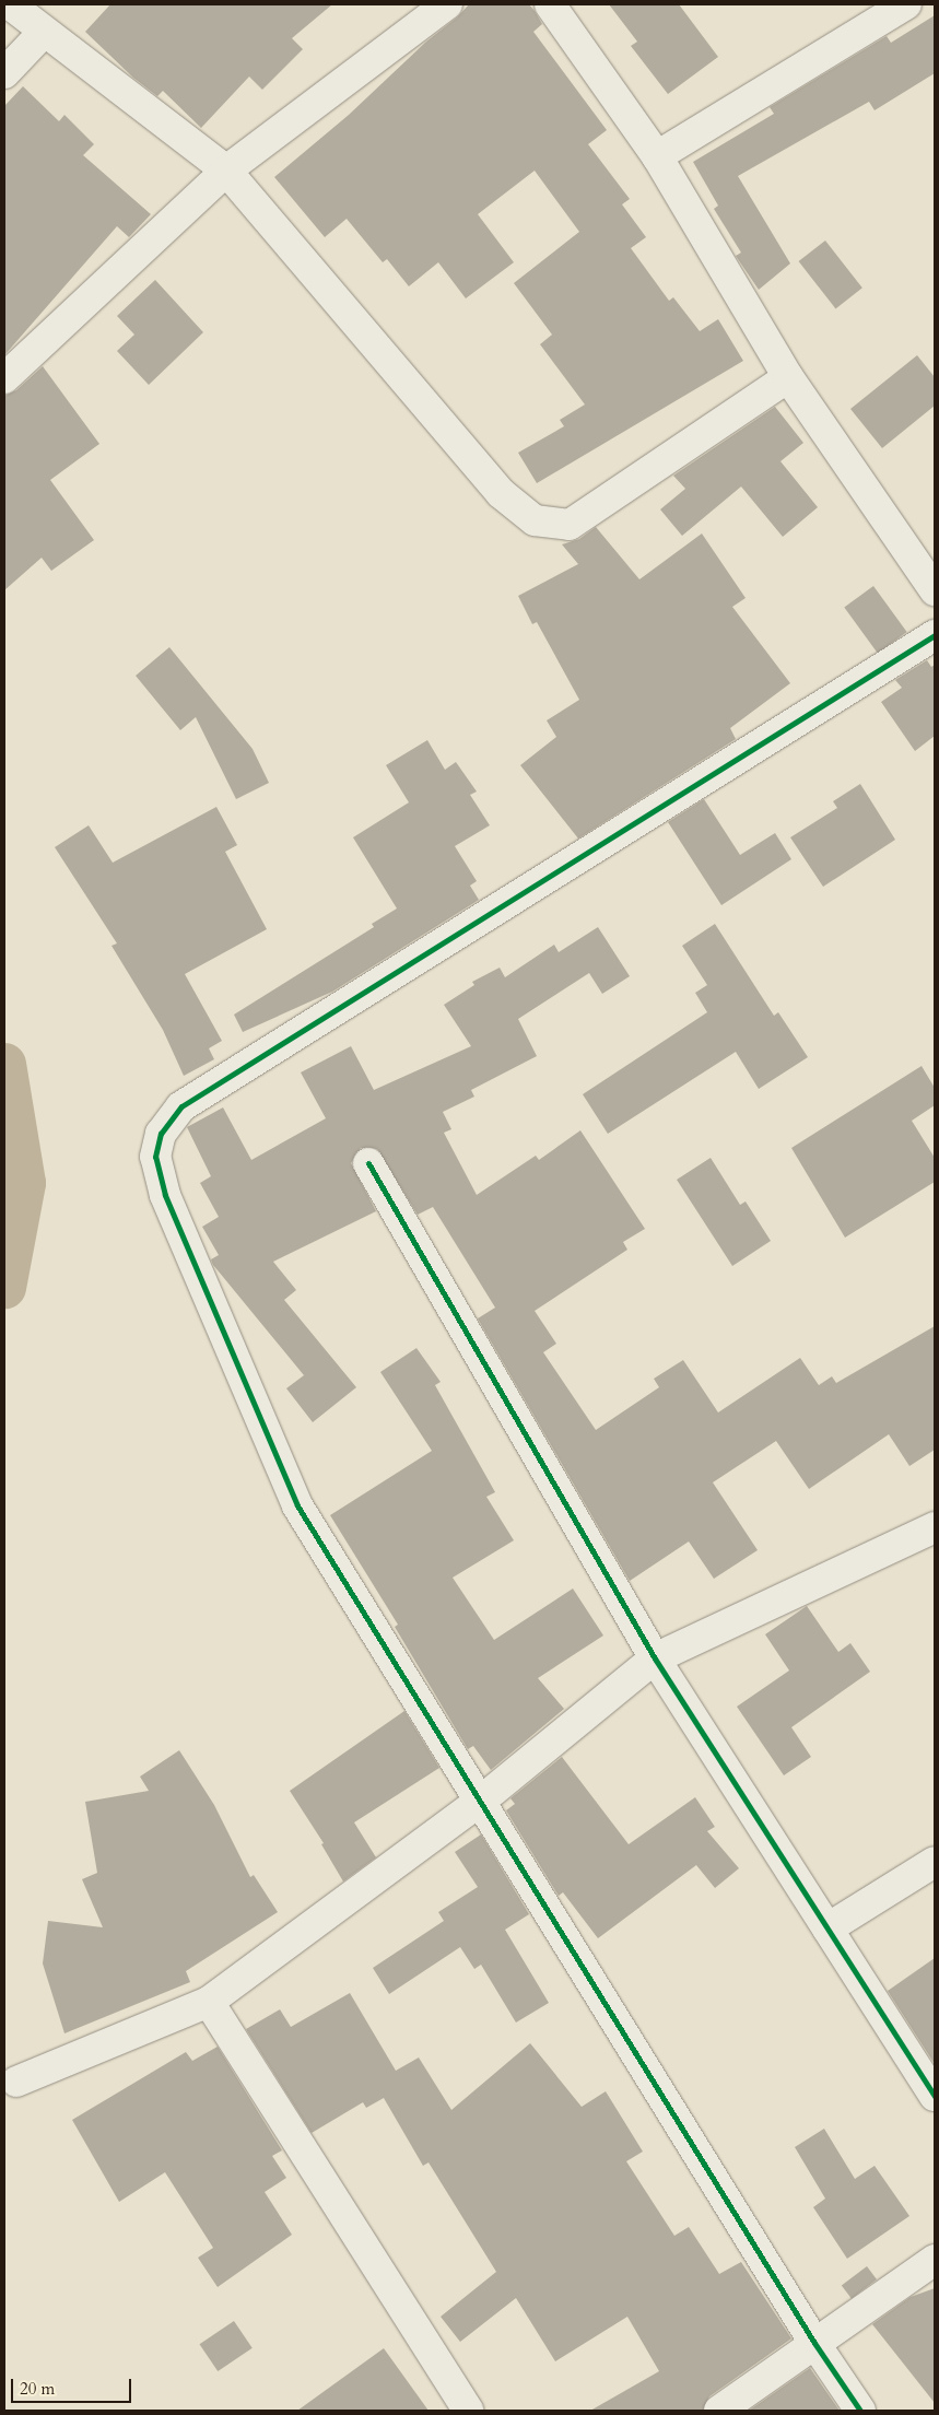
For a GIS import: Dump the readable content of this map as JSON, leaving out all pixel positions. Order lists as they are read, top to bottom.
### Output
{
  "scale_bar": "20 m"
}
